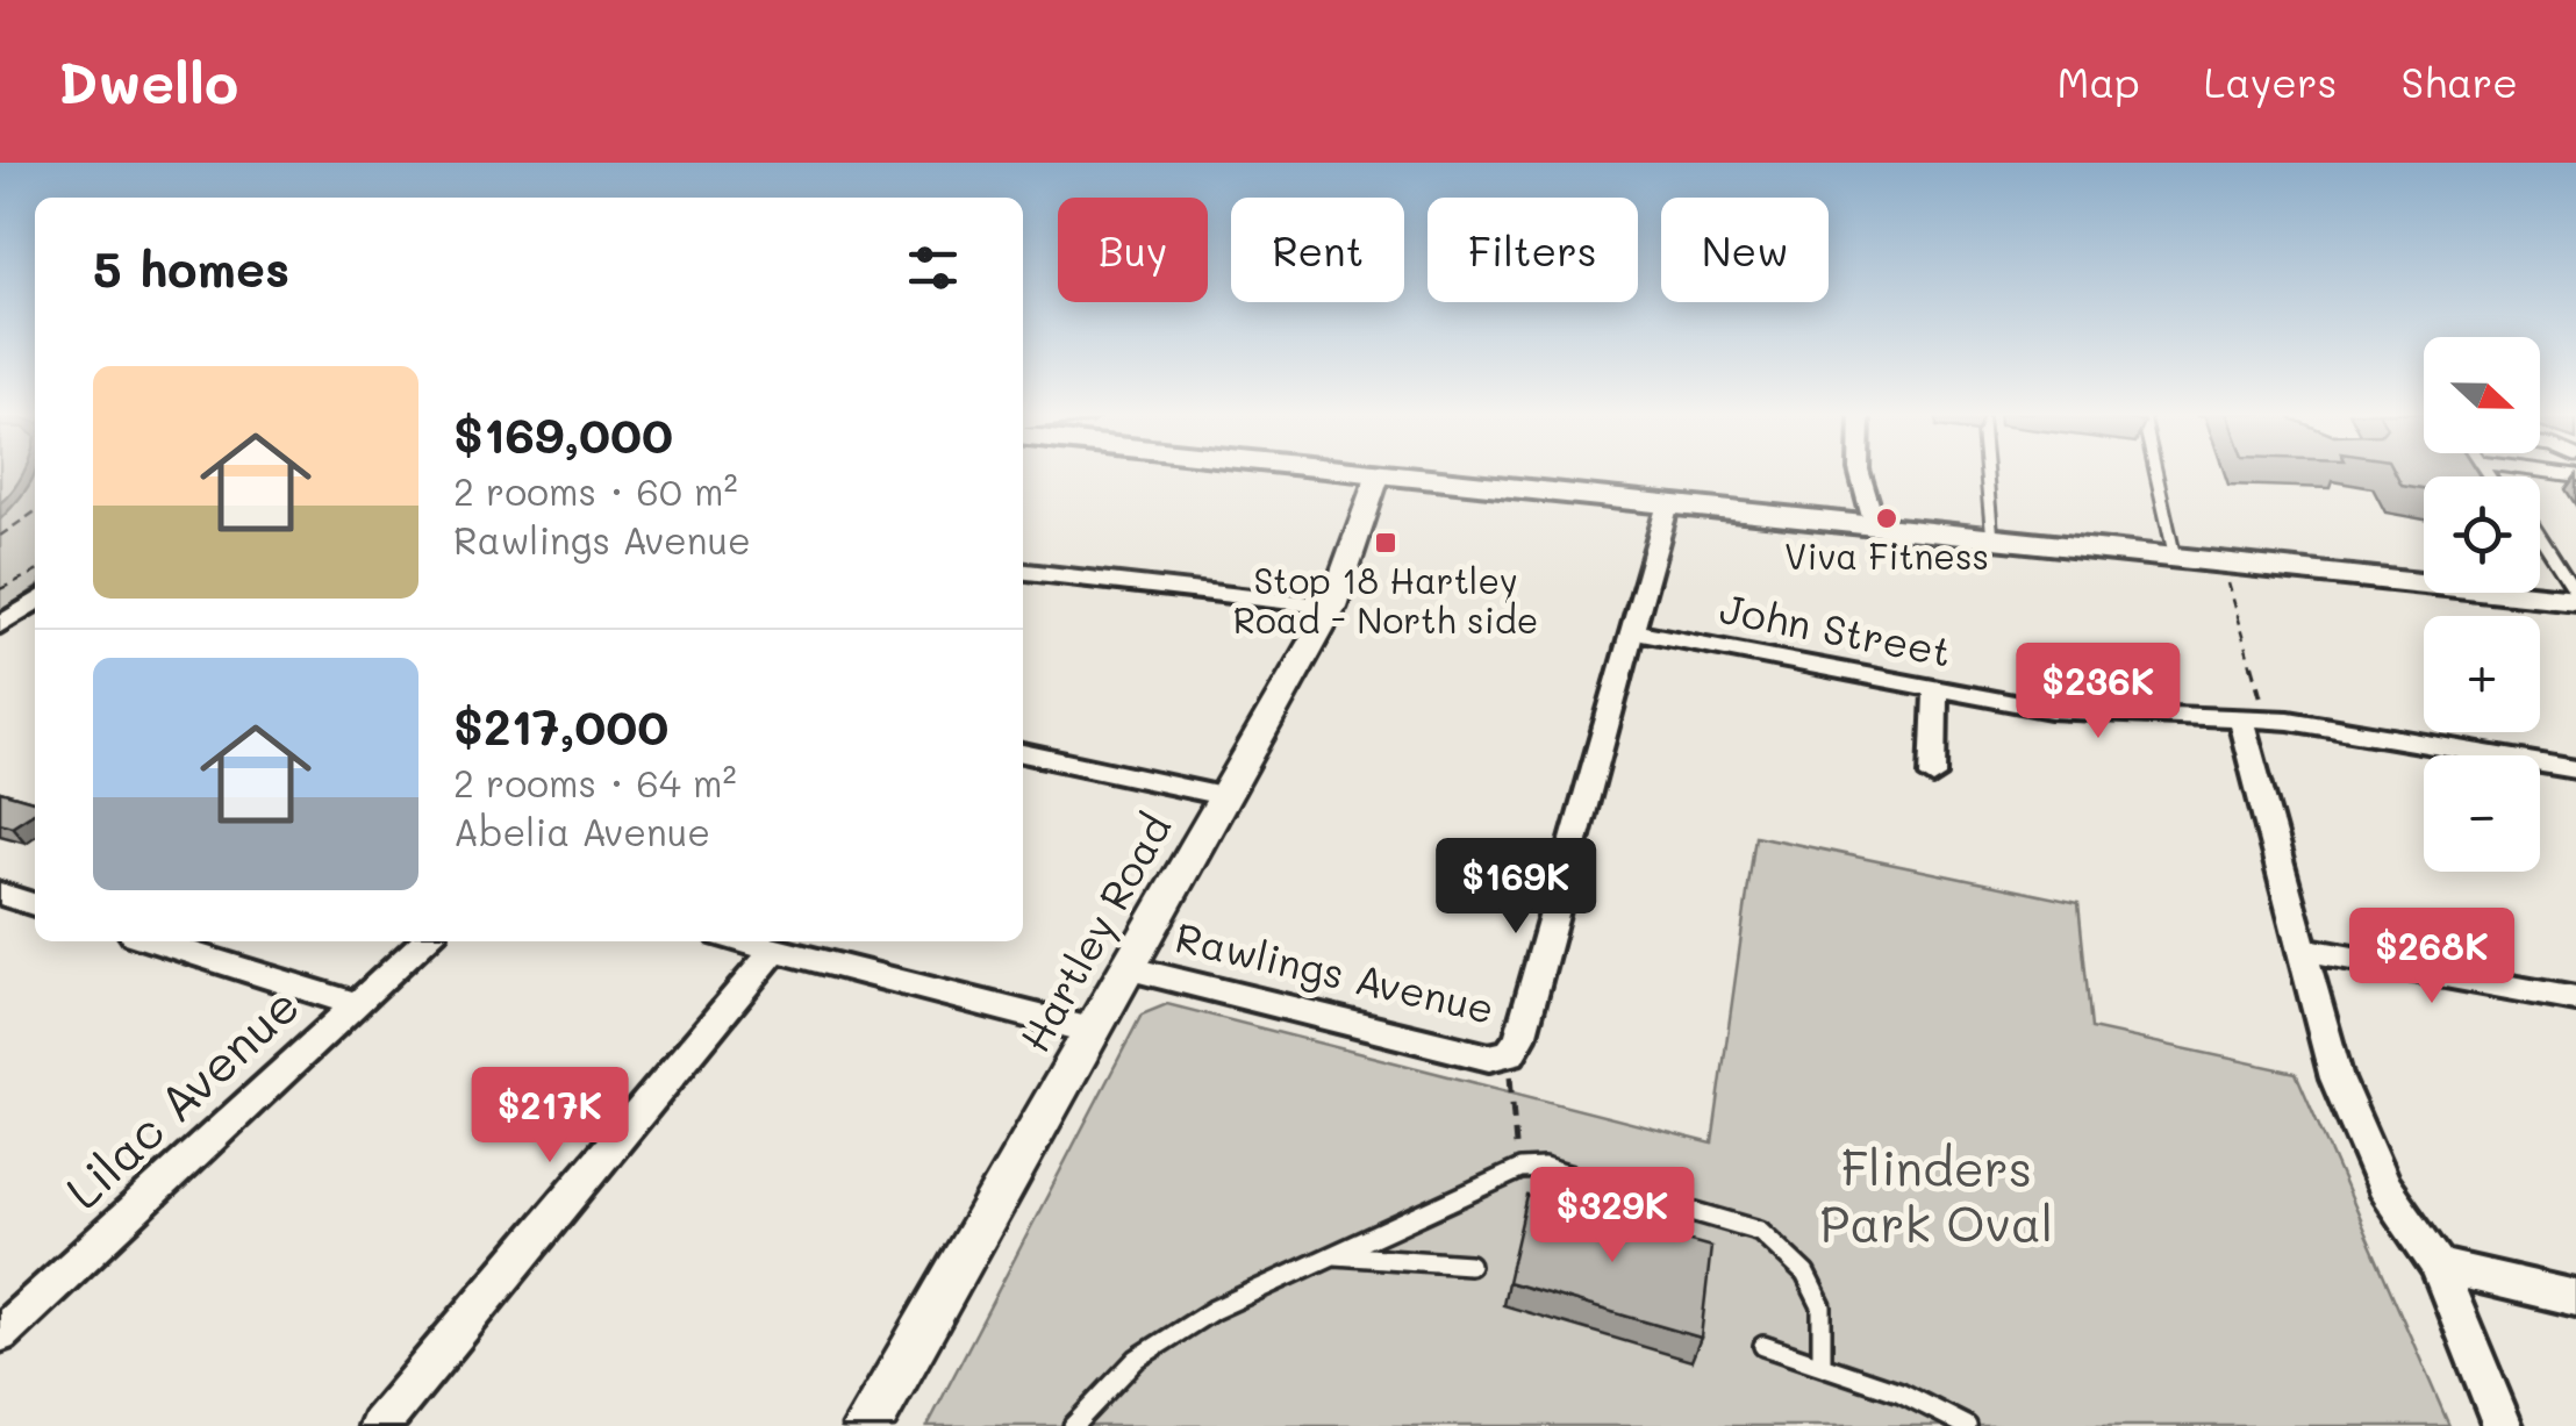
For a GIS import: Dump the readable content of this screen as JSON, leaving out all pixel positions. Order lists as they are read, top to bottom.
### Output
{
  "streets": {
    "street": [
      "John Street",
      "Hartley Road",
      "Rawlings Avenue",
      "Lilac Avenue"
    ]
  },
  "crossings": [
    ["John Street", "Rawlings Avenue"],
    ["Hartley Road", "Rawlings Avenue"]
  ],
  "parks": ["Flinders Park Oval"],
  "places": {
    "other": ["Viva Fitness"],
    "transit": ["Stop 18 Hartley Road - North side"]
  },
  "north": "right",
  "page": {
    "header": "Dwello",
    "nav": ["Map", "Layers", "Share"],
    "chip": [
      "Buy",
      "Rent",
      "Filters",
      "New"
    ],
    "heading": "5 homes",
    "map_buttons": ["+", "−"],
    "list": [
      {
        "name": "$169,000",
        "note": "2 rooms · 60 m² · Rawlings Avenue"
      },
      {
        "name": "$217,000",
        "note": "2 rooms · 64 m² · Abelia Avenue"
      }
    ],
    "price": [
      "$236K",
      "$169K",
      "$268K",
      "$217K",
      "$329K"
    ]
  }
}
